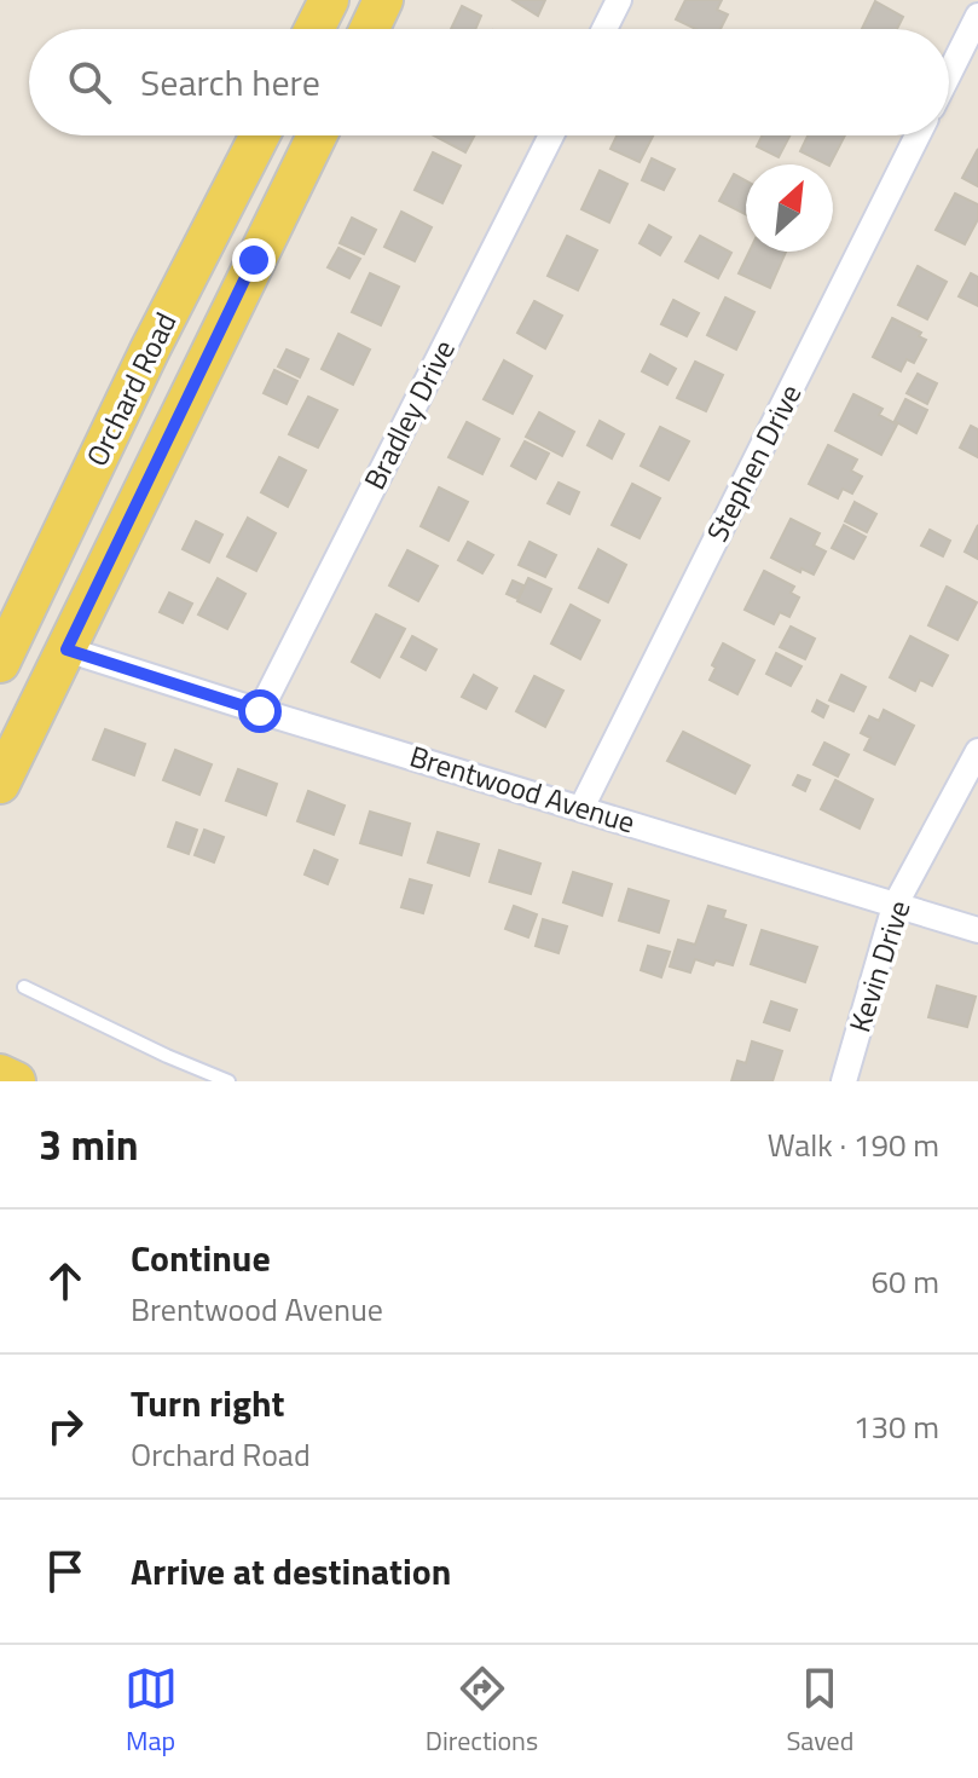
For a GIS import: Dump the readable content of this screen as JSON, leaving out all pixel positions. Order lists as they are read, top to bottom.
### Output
{
  "streets": {
    "main road": ["Orchard Road"],
    "street": [
      "Bradley Drive",
      "Stephen Drive",
      "Brentwood Avenue",
      "Kevin Drive"
    ]
  },
  "crossings": [
    ["Orchard Road", "Brentwood Avenue"],
    ["Bradley Drive", "Brentwood Avenue"],
    ["Stephen Drive", "Brentwood Avenue"],
    ["Brentwood Avenue", "Kevin Drive"]
  ],
  "north": "top right",
  "page": {
    "search": "Search here",
    "heading": ["3 min", "Walk · 190 m"],
    "list": [
      ["Continue", "Brentwood Avenue", "60 m"],
      ["Turn right", "Orchard Road", "130 m"],
      "Arrive at destination"
    ],
    "nav": ["Map", "Directions", "Saved"]
  }
}
